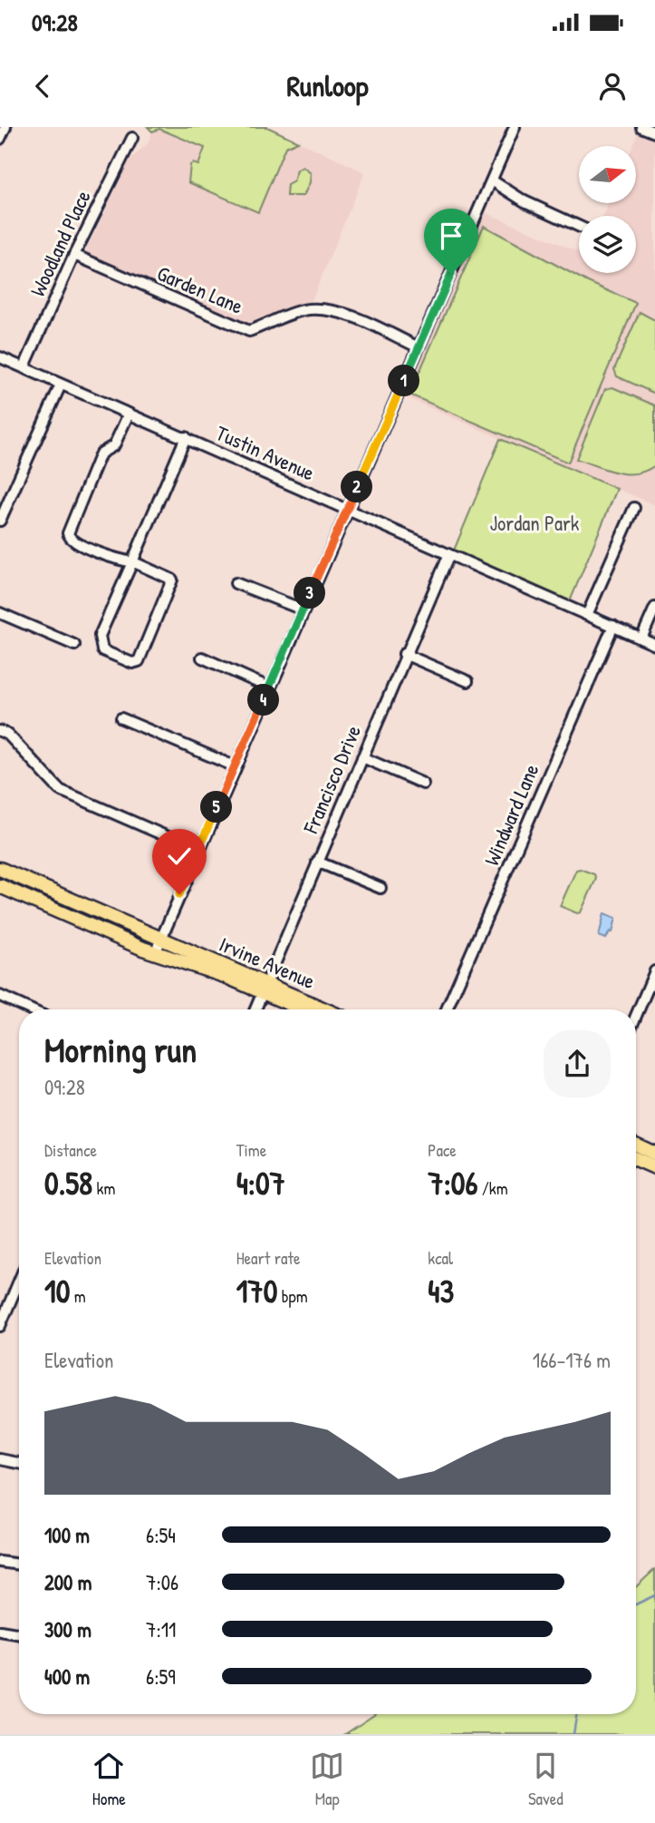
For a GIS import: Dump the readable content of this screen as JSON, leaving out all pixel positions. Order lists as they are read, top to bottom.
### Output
{
  "streets": {
    "main road": ["Irvine Avenue"],
    "street": [
      "Woodland Place",
      "Garden Lane",
      "Tustin Avenue",
      "Francisco Drive",
      "Windward Lane"
    ]
  },
  "crossings": [
    ["Woodland Place", "Garden Lane"],
    ["Woodland Place", "Tustin Avenue"],
    ["Tustin Avenue", "Francisco Drive"],
    ["Tustin Avenue", "Windward Lane"],
    ["Francisco Drive", "Irvine Avenue"]
  ],
  "parks": ["Jordan Park"],
  "north": "right",
  "page": {
    "status": "09:28",
    "header": "Runloop",
    "pins": [
      "1",
      "2",
      "3",
      "4",
      "5"
    ],
    "heading": ["Morning run", "09:28"],
    "stats": [
      ["Distance", "0.58 km"],
      ["Time", "4:07"],
      ["Pace", "7:06 /km"],
      ["Elevation", "10 m"],
      ["Heart rate", "170 bpm"],
      ["kcal", "43"]
    ],
    "chart": ["Elevation", "166–176 m"],
    "list": [
      {
        "name": "100 m",
        "note": "6:54"
      },
      {
        "name": "200 m",
        "note": "7:06"
      },
      {
        "name": "300 m",
        "note": "7:11"
      },
      {
        "name": "400 m",
        "note": "6:59"
      }
    ],
    "tabs": ["Home", "Map", "Saved"]
  }
}
